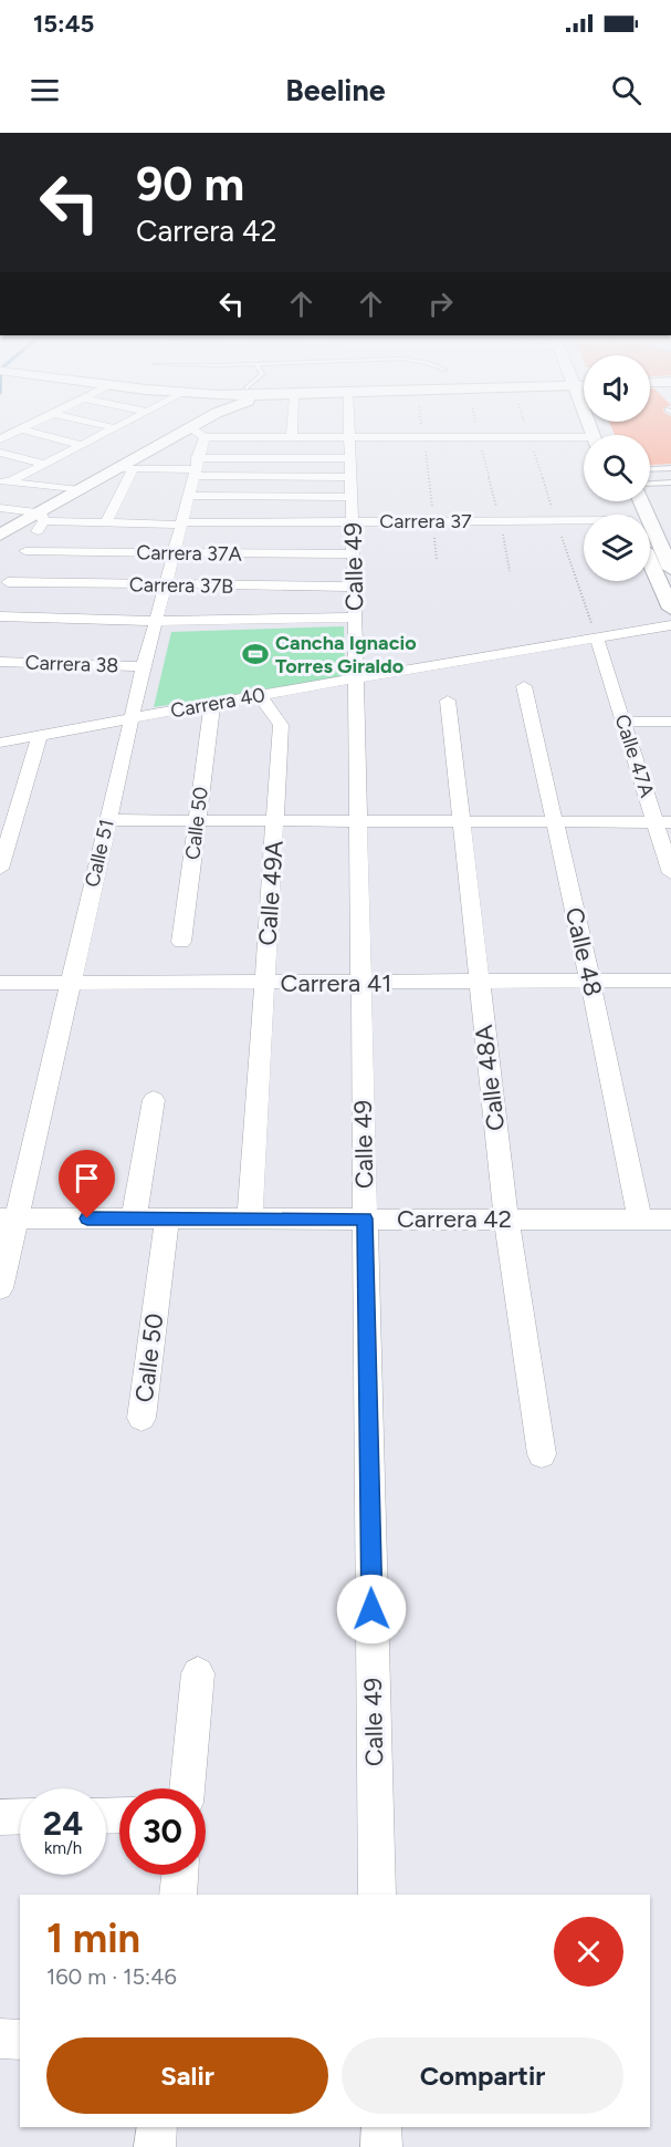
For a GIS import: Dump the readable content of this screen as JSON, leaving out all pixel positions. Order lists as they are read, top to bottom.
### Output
{
  "streets": {
    "street": [
      "Carrera 37",
      "Carrera 37A",
      "Calle 49",
      "Carrera 37B",
      "Carrera 38",
      "Carrera 40",
      "Calle 47A",
      "Calle 50",
      "Calle 51",
      "Calle 49A",
      "Calle 48",
      "Carrera 41",
      "Calle 48A",
      "Carrera 42"
    ]
  },
  "crossings": [
    ["Carrera 37", "Calle 49"],
    ["Carrera 37", "Calle 51"],
    ["Carrera 37A", "Calle 49"],
    ["Carrera 37A", "Carrera 37B"],
    ["Carrera 37A", "Calle 51"],
    ["Calle 49", "Carrera 37B"],
    ["Calle 49", "Carrera 40"],
    ["Calle 49", "Carrera 41"],
    ["Calle 49", "Carrera 42"],
    ["Carrera 37B", "Calle 51"],
    ["Carrera 38", "Calle 51"],
    ["Carrera 40", "Calle 47A"],
    ["Carrera 40", "Calle 50"],
    ["Carrera 40", "Calle 51"],
    ["Carrera 40", "Calle 49A"],
    ["Calle 50", "Carrera 42"],
    ["Calle 51", "Carrera 41"],
    ["Calle 51", "Carrera 42"],
    ["Calle 49A", "Carrera 41"],
    ["Calle 49A", "Carrera 42"],
    ["Calle 48", "Carrera 41"],
    ["Calle 48", "Carrera 42"],
    ["Carrera 41", "Calle 48A"],
    ["Calle 48A", "Carrera 42"]
  ],
  "places": {
    "sports": ["Cancha Ignacio Torres Giraldo"]
  },
  "page": {
    "status": "15:45",
    "header": "Beeline",
    "turn": ["90 m", "Carrera 42"],
    "speed": "24 km/h",
    "limit": "30",
    "heading": ["1 min", "160 m · 15:46"],
    "buttons": ["Salir", "Compartir"]
  }
}
